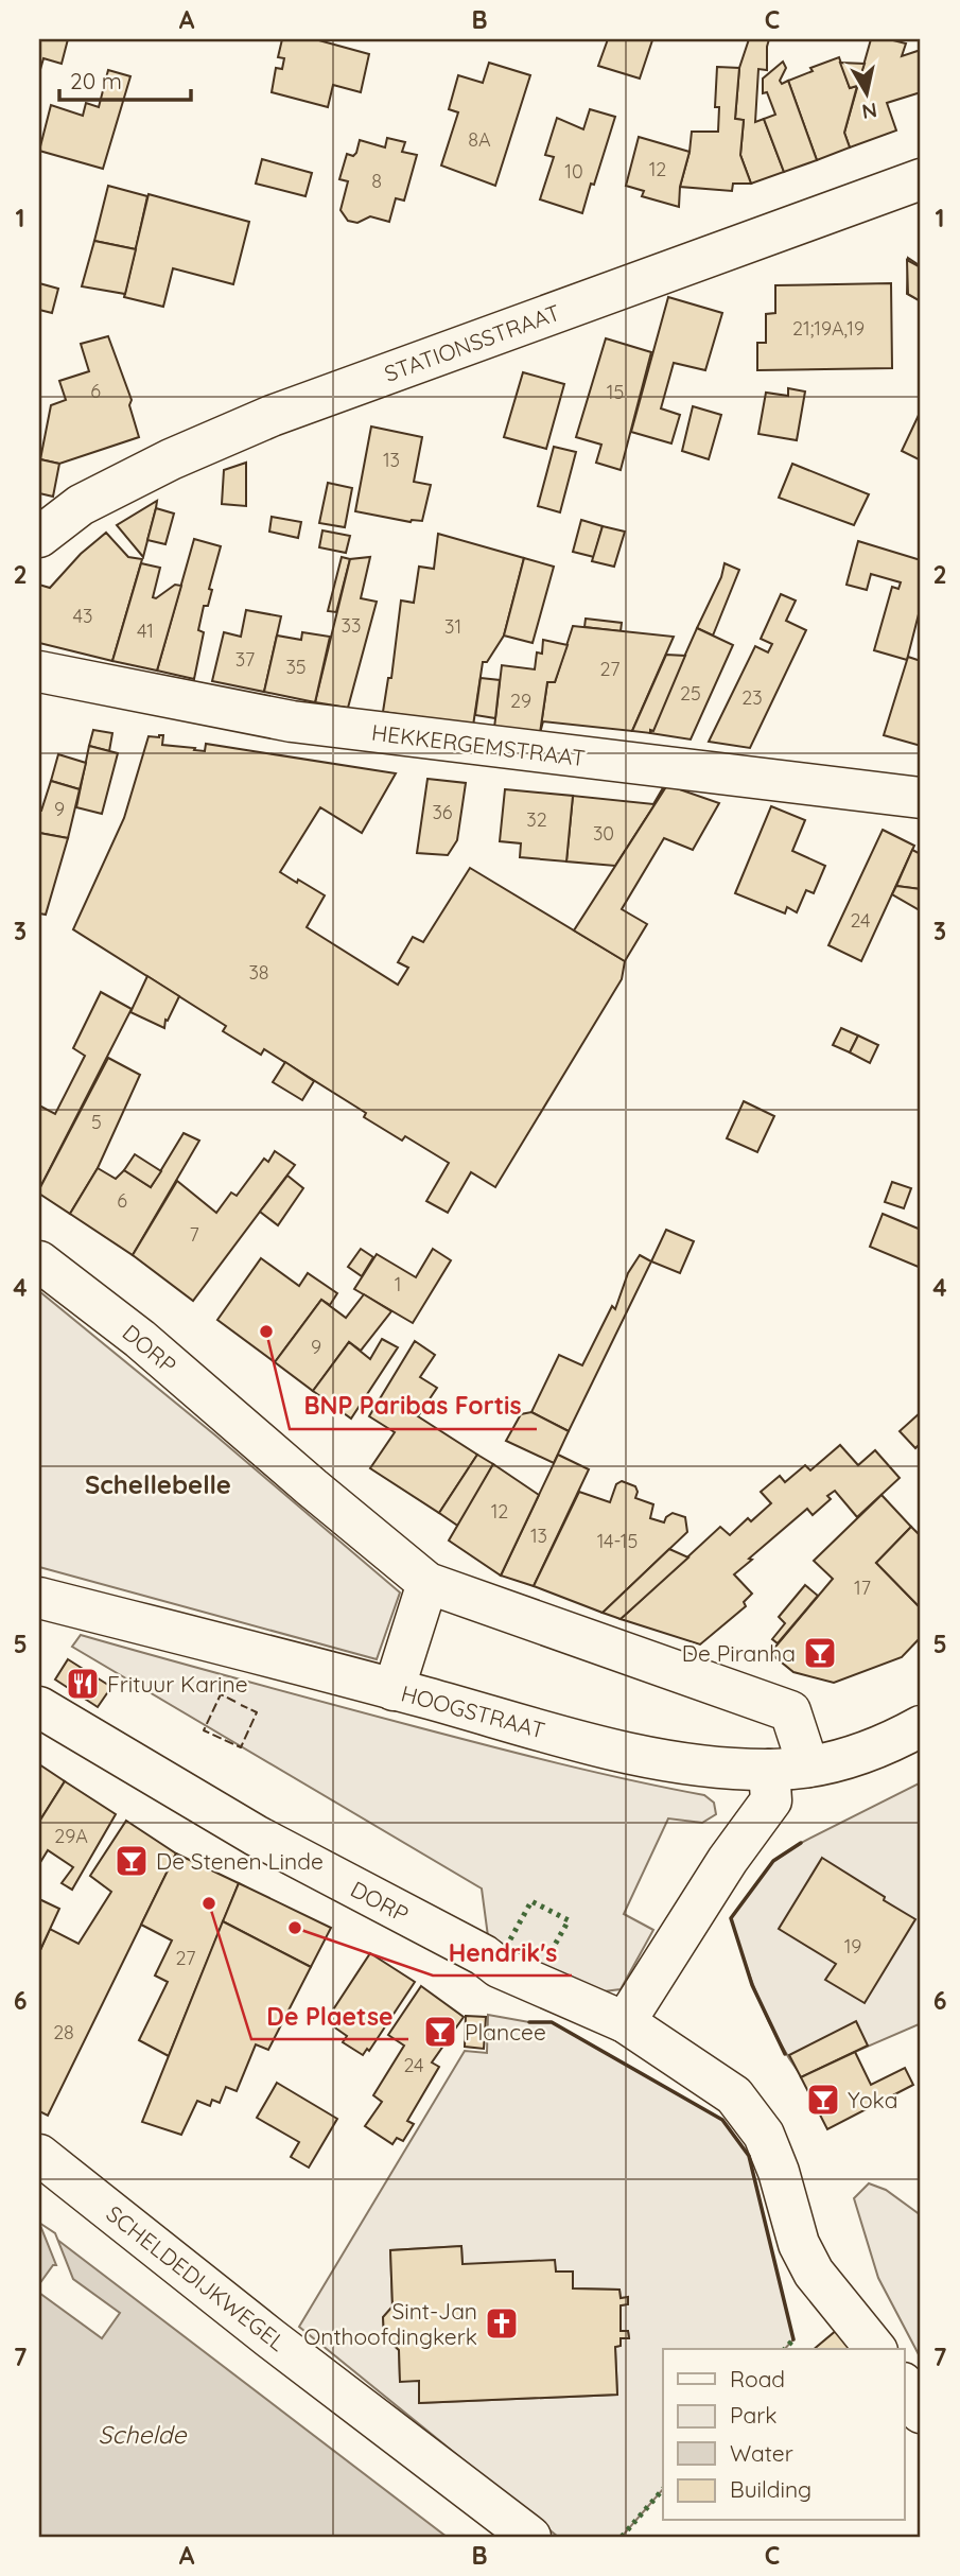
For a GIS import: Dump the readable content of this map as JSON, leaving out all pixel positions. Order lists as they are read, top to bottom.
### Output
{
  "streets": {
    "street": [
      "STATIONSSTRAAT",
      "HEKKERGEMSTRAAT",
      "DORP",
      "HOOGSTRAAT",
      "SCHELDEDIJKWEGEL"
    ]
  },
  "crossings": [
    ["DORP", "HOOGSTRAAT"]
  ],
  "districts": ["Schellebelle"],
  "water": ["Schelde"],
  "places": {
    "other": ["BNP Paribas Fortis", "De Plaetse", "Hendrik's"],
    "bar": [
      "De Piranha",
      "De Stenen Linde",
      "Plancee",
      "Yoka"
    ],
    "restaurant": ["Frituur Karine"],
    "church": ["Sint-Jan Onthoofdingkerk"]
  },
  "house_numbers": [
    "8A",
    "12",
    "10",
    "8",
    "21;19A,19",
    "6",
    "15",
    "13",
    "43",
    "33",
    "31",
    "41",
    "37",
    "35",
    "27",
    "25",
    "23",
    "29",
    "9",
    "36",
    "32",
    "30",
    "24",
    "38",
    "5",
    "6",
    "7",
    "1",
    "9",
    "12",
    "13",
    "14-15",
    "17",
    "29A",
    "19",
    "27",
    "28",
    "24"
  ],
  "legend": [
    "Road",
    "Park",
    "Water",
    "Building"
  ],
  "scale_bar": "20 m",
  "north": "bottom",
  "grid": {
    "columns": ["A", "B", "C"],
    "rows": [
      "1",
      "2",
      "3",
      "4",
      "5",
      "6",
      "7"
    ]
  }
}
